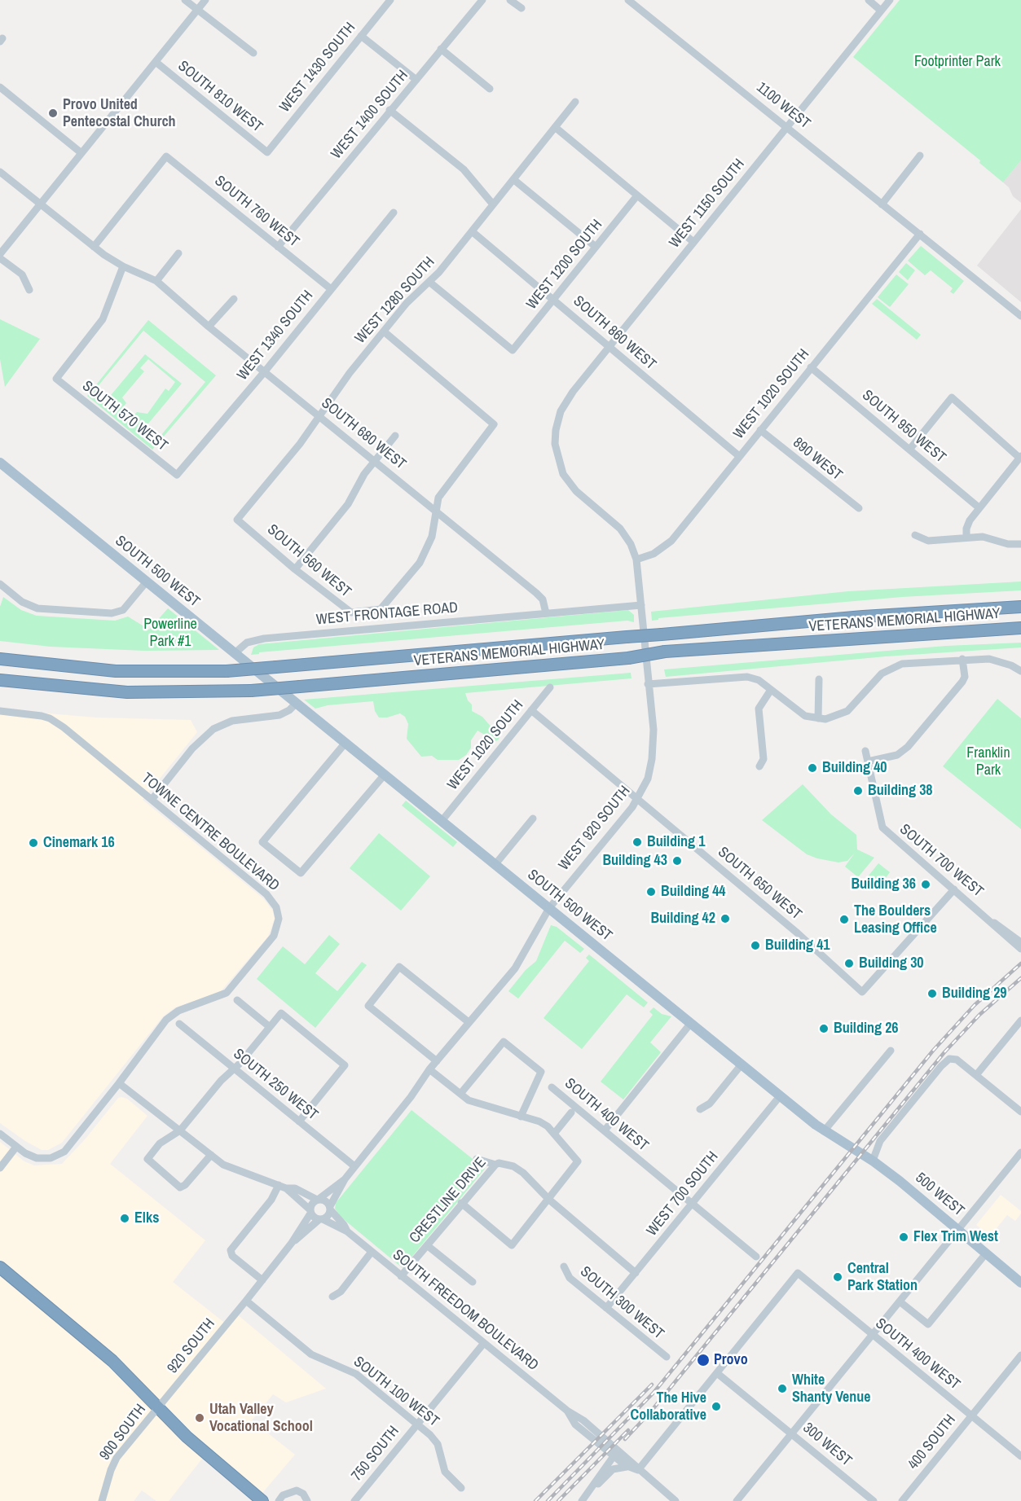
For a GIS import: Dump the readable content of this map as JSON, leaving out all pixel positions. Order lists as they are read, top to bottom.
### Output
{
  "streets": {
    "highway": ["VETERANS MEMORIAL HIGHWAY"],
    "main road": ["SOUTH 500 WEST", "500 WEST"],
    "street": [
      "WEST 1430 SOUTH",
      "SOUTH 810 WEST",
      "1100 WEST",
      "WEST 1400 SOUTH",
      "WEST 1150 SOUTH",
      "SOUTH 760 WEST",
      "WEST 1200 SOUTH",
      "WEST 1280 SOUTH",
      "SOUTH 860 WEST",
      "WEST 1340 SOUTH",
      "WEST 1020 SOUTH",
      "SOUTH 570 WEST",
      "SOUTH 950 WEST",
      "SOUTH 680 WEST",
      "890 WEST",
      "SOUTH 560 WEST",
      "WEST FRONTAGE ROAD",
      "WEST 920 SOUTH",
      "TOWNE CENTRE BOULEVARD",
      "SOUTH 700 WEST",
      "SOUTH 650 WEST",
      "SOUTH 250 WEST",
      "SOUTH 400 WEST",
      "WEST 700 SOUTH",
      "CRESTLINE DRIVE",
      "SOUTH 300 WEST",
      "SOUTH FREEDOM BOULEVARD",
      "920 SOUTH",
      "SOUTH 100 WEST",
      "900 SOUTH",
      "400 SOUTH",
      "300 WEST",
      "750 SOUTH"
    ]
  },
  "crossings": [
    ["WEST 1430 SOUTH", "SOUTH 810 WEST"],
    ["1100 WEST", "WEST 1150 SOUTH"],
    ["1100 WEST", "WEST 1020 SOUTH"],
    ["WEST 1400 SOUTH", "SOUTH 760 WEST"],
    ["WEST 1150 SOUTH", "SOUTH 860 WEST"],
    ["WEST 1150 SOUTH", "WEST 920 SOUTH"],
    ["SOUTH 760 WEST", "WEST 1340 SOUTH"],
    ["WEST 1200 SOUTH", "WEST 1280 SOUTH"],
    ["WEST 1200 SOUTH", "SOUTH 860 WEST"],
    ["WEST 1280 SOUTH", "SOUTH 860 WEST"],
    ["WEST 1280 SOUTH", "SOUTH 680 WEST"],
    ["WEST 1280 SOUTH", "SOUTH 560 WEST"],
    ["SOUTH 860 WEST", "WEST 1020 SOUTH"],
    ["WEST 1340 SOUTH", "SOUTH 570 WEST"],
    ["WEST 1340 SOUTH", "SOUTH 680 WEST"],
    ["WEST 1020 SOUTH", "SOUTH 950 WEST"],
    ["WEST 1020 SOUTH", "890 WEST"],
    ["WEST 1020 SOUTH", "SOUTH 500 WEST"],
    ["WEST 1020 SOUTH", "WEST 920 SOUTH"],
    ["WEST 1020 SOUTH", "SOUTH 650 WEST"],
    ["SOUTH 570 WEST", "SOUTH 680 WEST"],
    ["SOUTH 680 WEST", "WEST FRONTAGE ROAD"],
    ["SOUTH 500 WEST", "WEST FRONTAGE ROAD"],
    ["SOUTH 500 WEST", "WEST 920 SOUTH"],
    ["SOUTH 500 WEST", "WEST 700 SOUTH"],
    ["SOUTH 500 WEST", "500 WEST"],
    ["WEST FRONTAGE ROAD", "WEST 920 SOUTH"],
    ["WEST 920 SOUTH", "SOUTH 650 WEST"],
    ["WEST 920 SOUTH", "SOUTH 250 WEST"],
    ["WEST 920 SOUTH", "SOUTH FREEDOM BOULEVARD"],
    ["SOUTH 700 WEST", "SOUTH 650 WEST"],
    ["SOUTH 400 WEST", "WEST 700 SOUTH"],
    ["SOUTH 400 WEST", "400 SOUTH"],
    ["SOUTH 400 WEST", "300 WEST"],
    ["WEST 700 SOUTH", "CRESTLINE DRIVE"],
    ["WEST 700 SOUTH", "SOUTH 300 WEST"],
    ["CRESTLINE DRIVE", "SOUTH FREEDOM BOULEVARD"],
    ["SOUTH FREEDOM BOULEVARD", "750 SOUTH"],
    ["920 SOUTH", "SOUTH 100 WEST"],
    ["920 SOUTH", "900 SOUTH"],
    ["SOUTH 100 WEST", "750 SOUTH"]
  ],
  "parks": ["Footprinter Park", "Powerline Park #1", "Franklin Park"],
  "places": [
    "Provo United Pentecostal Church",
    "Building 40",
    "Building 38",
    "Building 1",
    "Cinemark 16",
    "Building 43",
    "Building 36",
    "Building 44",
    "Building 42",
    "The Boulders Leasing Office",
    "Building 41",
    "Building 30",
    "Building 29",
    "Building 26",
    "Elks",
    "Flex Trim West",
    "Central Park Station",
    "Provo",
    "White Shanty Venue",
    "The Hive Collaborative",
    "Utah Valley Vocational School"
  ]
}
